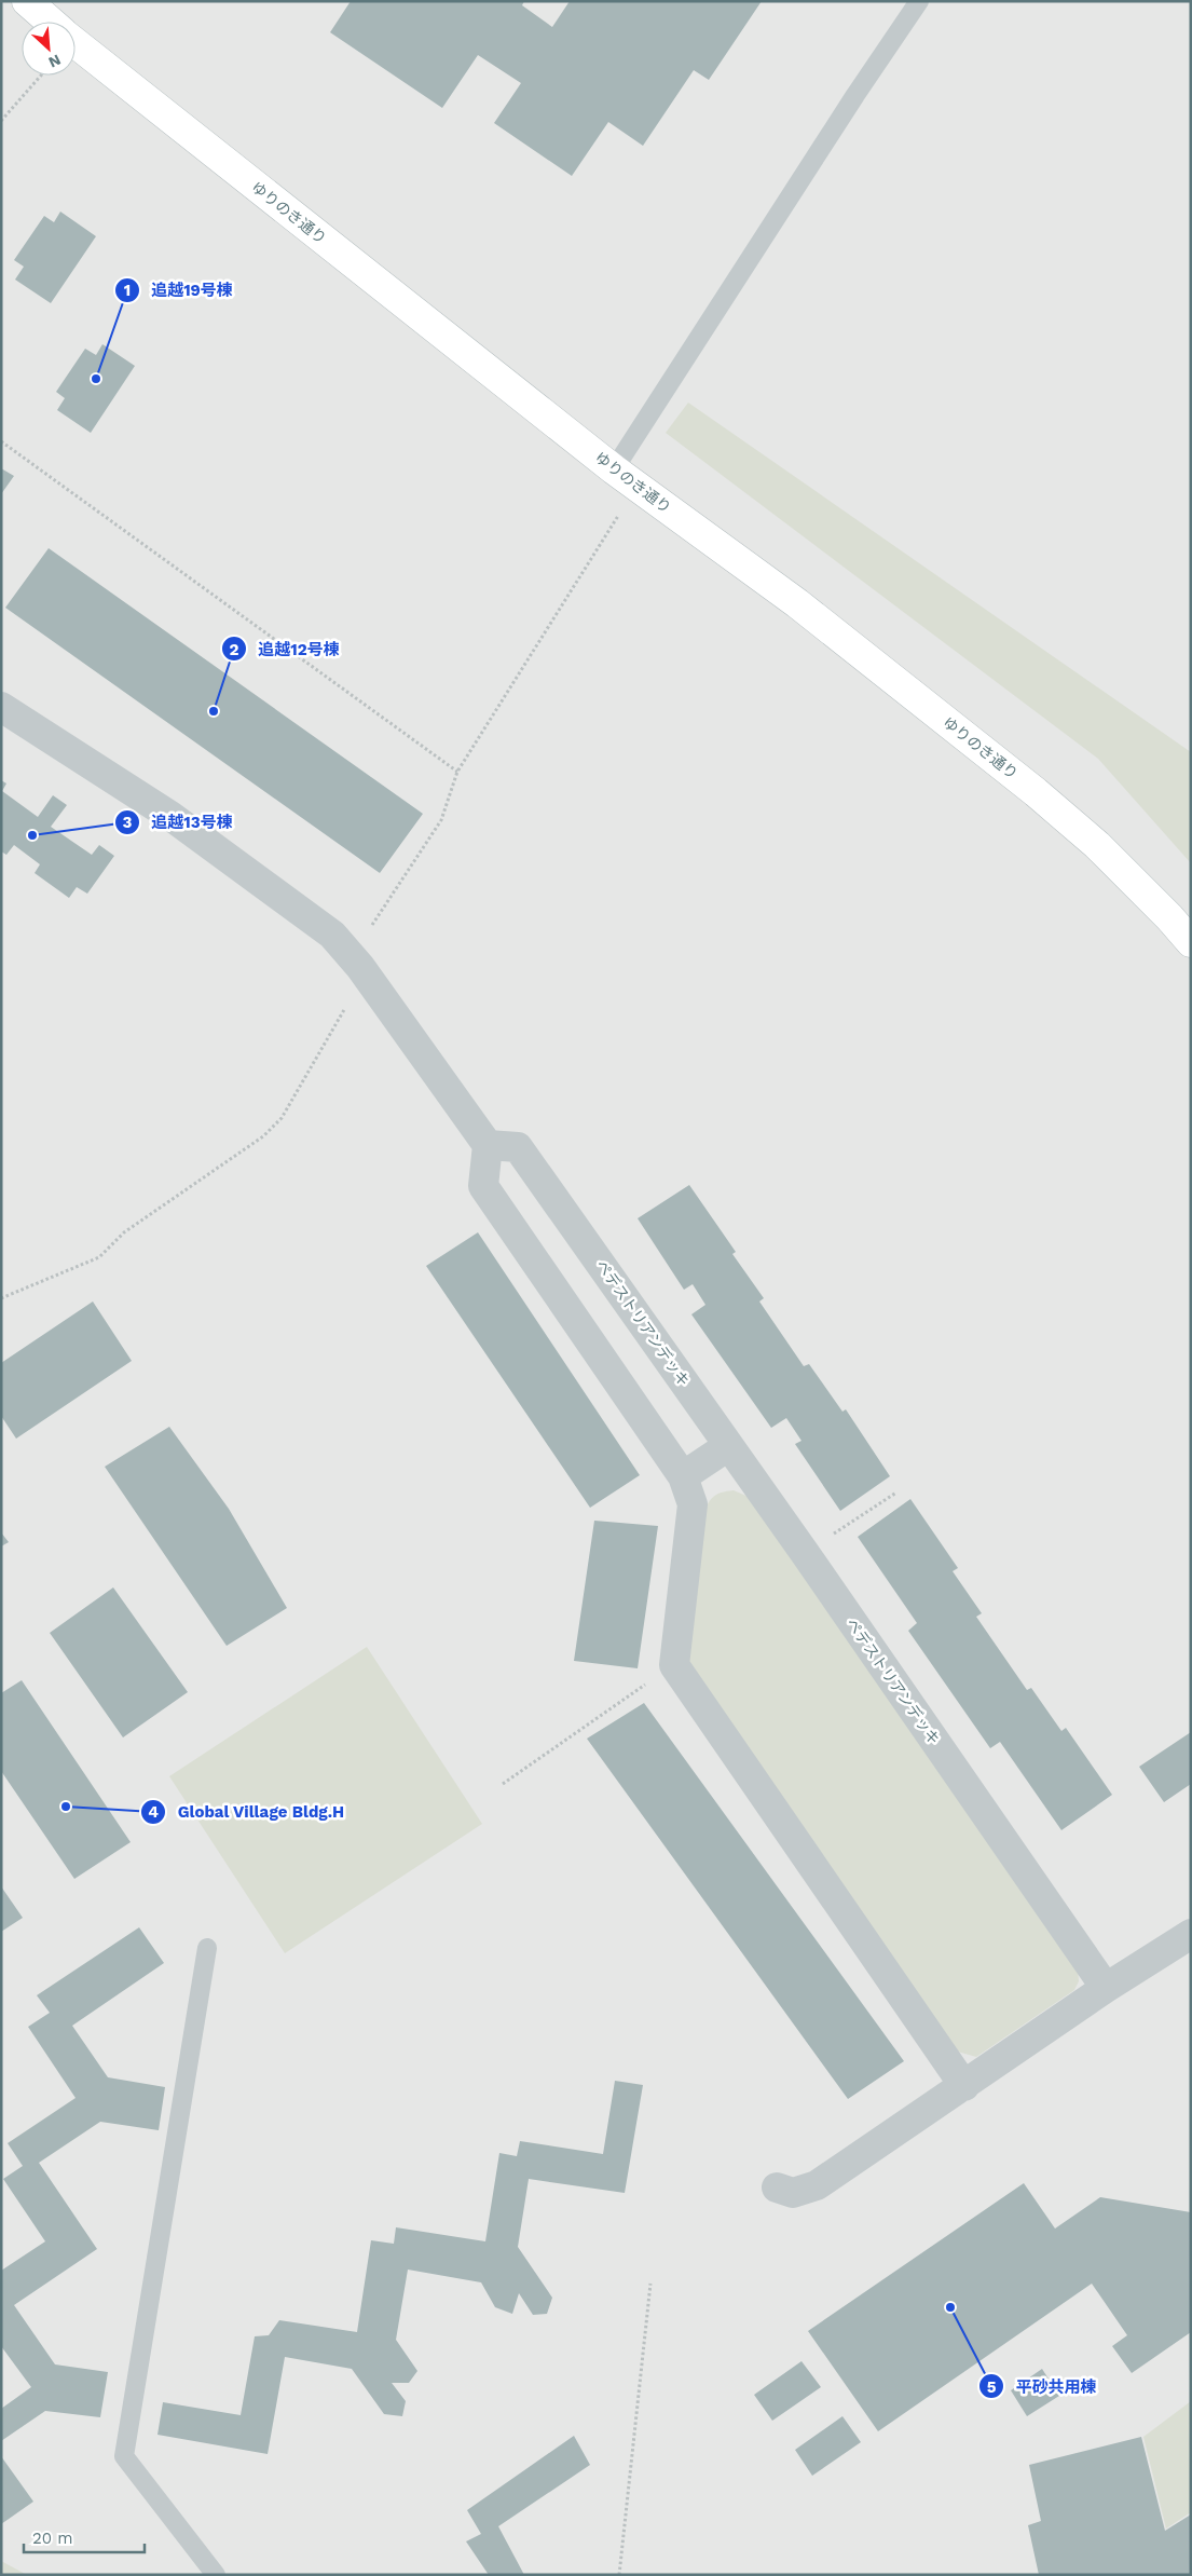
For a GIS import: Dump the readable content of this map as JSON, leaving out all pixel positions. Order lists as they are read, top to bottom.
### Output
{
  "streets": {
    "street": ["ゆりのき通り", "ペデストリアンデッキ"]
  },
  "places": [
    "追越19号棟",
    "追越12号棟",
    "追越13号棟",
    "Global Village Bldg.H",
    "平砂共用棟"
  ],
  "scale_bar": "20 m",
  "north": "bottom right"
}
